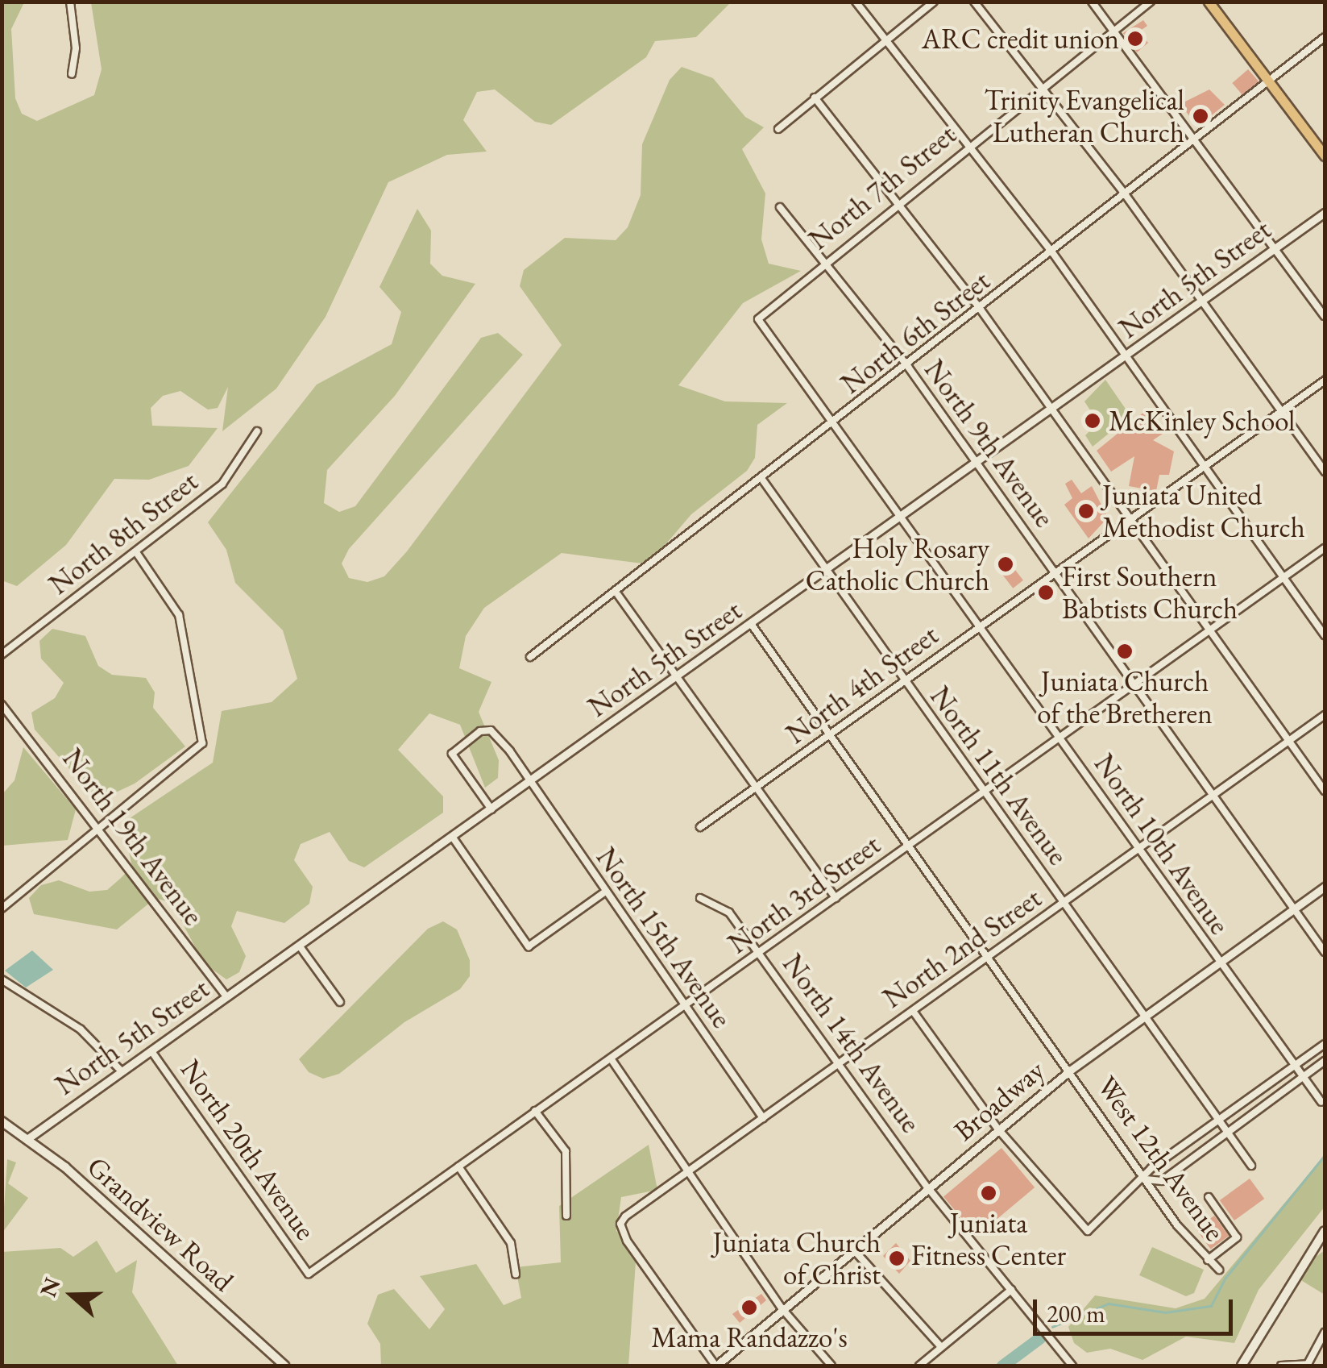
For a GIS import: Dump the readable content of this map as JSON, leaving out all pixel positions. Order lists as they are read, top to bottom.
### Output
{
  "streets": {
    "main road": ["Grandview Road"],
    "street": [
      "North 7th Street",
      "North 5th Street",
      "North 6th Street",
      "North 9th Avenue",
      "North 8th Street",
      "North 4th Street",
      "North 11th Avenue",
      "North 19th Avenue",
      "North 10th Avenue",
      "North 3rd Street",
      "North 15th Avenue",
      "North 2nd Street",
      "North 14th Avenue",
      "Broadway",
      "North 20th Avenue",
      "West 12th Avenue"
    ]
  },
  "crossings": [
    ["North 7th Street", "North 9th Avenue"],
    ["North 7th Street", "North 10th Avenue"],
    ["North 5th Street", "North 9th Avenue"],
    ["North 5th Street", "North 11th Avenue"],
    ["North 5th Street", "North 19th Avenue"],
    ["North 5th Street", "North 10th Avenue"],
    ["North 5th Street", "North 15th Avenue"],
    ["North 5th Street", "North 20th Avenue"],
    ["North 5th Street", "West 12th Avenue"],
    ["North 5th Street", "Grandview Road"],
    ["North 6th Street", "North 9th Avenue"],
    ["North 6th Street", "North 11th Avenue"],
    ["North 6th Street", "North 10th Avenue"],
    ["North 9th Avenue", "North 4th Street"],
    ["North 9th Avenue", "North 3rd Street"],
    ["North 9th Avenue", "North 2nd Street"],
    ["North 9th Avenue", "Broadway"],
    ["North 4th Street", "North 11th Avenue"],
    ["North 4th Street", "North 10th Avenue"],
    ["North 4th Street", "West 12th Avenue"],
    ["North 11th Avenue", "North 3rd Street"],
    ["North 11th Avenue", "North 2nd Street"],
    ["North 11th Avenue", "Broadway"],
    ["North 10th Avenue", "North 3rd Street"],
    ["North 10th Avenue", "North 2nd Street"],
    ["North 10th Avenue", "Broadway"],
    ["North 3rd Street", "North 15th Avenue"],
    ["North 3rd Street", "North 14th Avenue"],
    ["North 3rd Street", "North 20th Avenue"],
    ["North 3rd Street", "West 12th Avenue"],
    ["North 15th Avenue", "North 2nd Street"],
    ["North 2nd Street", "North 14th Avenue"],
    ["North 2nd Street", "Broadway"],
    ["North 2nd Street", "West 12th Avenue"],
    ["North 14th Avenue", "Broadway"],
    ["Broadway", "West 12th Avenue"]
  ],
  "places": [
    "ARC credit union",
    "Trinity Evangelical Lutheran Church",
    "McKinley School",
    "Juniata United Methodist Church",
    "Holy Rosary Catholic Church",
    "First Southern Babtists Church",
    "Juniata Church of the Bretheren",
    "Juniata Fitness Center",
    "Juniata Church of Christ",
    "Mama Randazzo's"
  ],
  "scale_bar": "200 m",
  "north": "left"
}
